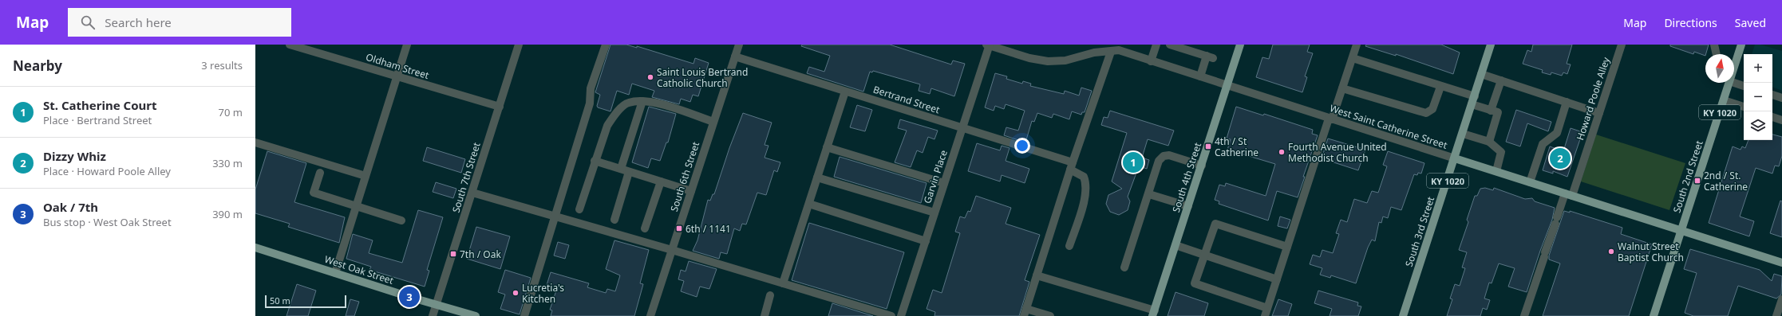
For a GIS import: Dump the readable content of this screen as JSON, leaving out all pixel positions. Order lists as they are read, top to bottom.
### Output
{
  "streets": {
    "main road": [
      "KY 1020",
      "West Saint Catherine Street",
      "South 2nd Street",
      "South 4th Street",
      "South 3rd Street",
      "West Oak Street"
    ],
    "street": [
      "Oldham Street",
      "Howard Poole Alley",
      "Bertrand Street",
      "South 6th Street",
      "Garvin Place",
      "South 7th Street"
    ]
  },
  "crossings": [
    ["Oldham Street", "South 7th Street"],
    ["Howard Poole Alley", "West Saint Catherine Street"],
    ["Bertrand Street", "South 6th Street"],
    ["Bertrand Street", "Garvin Place"],
    ["West Saint Catherine Street", "Garvin Place"],
    ["West Saint Catherine Street", "South 2nd Street"],
    ["West Saint Catherine Street", "South 4th Street"],
    ["West Saint Catherine Street", "South 3rd Street"],
    ["South 7th Street", "West Oak Street"]
  ],
  "places": {
    "other": [
      "Saint Louis Bertrand Catholic Church",
      "Fourth Avenue United Methodist Church",
      "Walnut Street Baptist Church",
      "Lucretia's Kitchen"
    ],
    "transit": [
      "4th / St Catherine",
      "2nd / St. Catherine",
      "6th / 1141",
      "7th / Oak"
    ]
  },
  "scale_bar": "50 m",
  "north": "top",
  "page": {
    "header": "Map",
    "search": "Search here",
    "nav": ["Map", "Directions", "Saved"],
    "heading": ["Nearby", "3 results"],
    "map_buttons": ["+", "−"],
    "list": [
      {
        "mark": "1",
        "name": "St. Catherine Court",
        "note": "Place · Bertrand Street",
        "value": "70 m"
      },
      {
        "mark": "2",
        "name": "Dizzy Whiz",
        "note": "Place · Howard Poole Alley",
        "value": "330 m"
      },
      {
        "mark": "3",
        "name": "Oak / 7th",
        "note": "Bus stop · West Oak Street",
        "value": "390 m"
      }
    ],
    "pins": ["2", "1", "3"],
    "scale": "50 m"
  }
}
